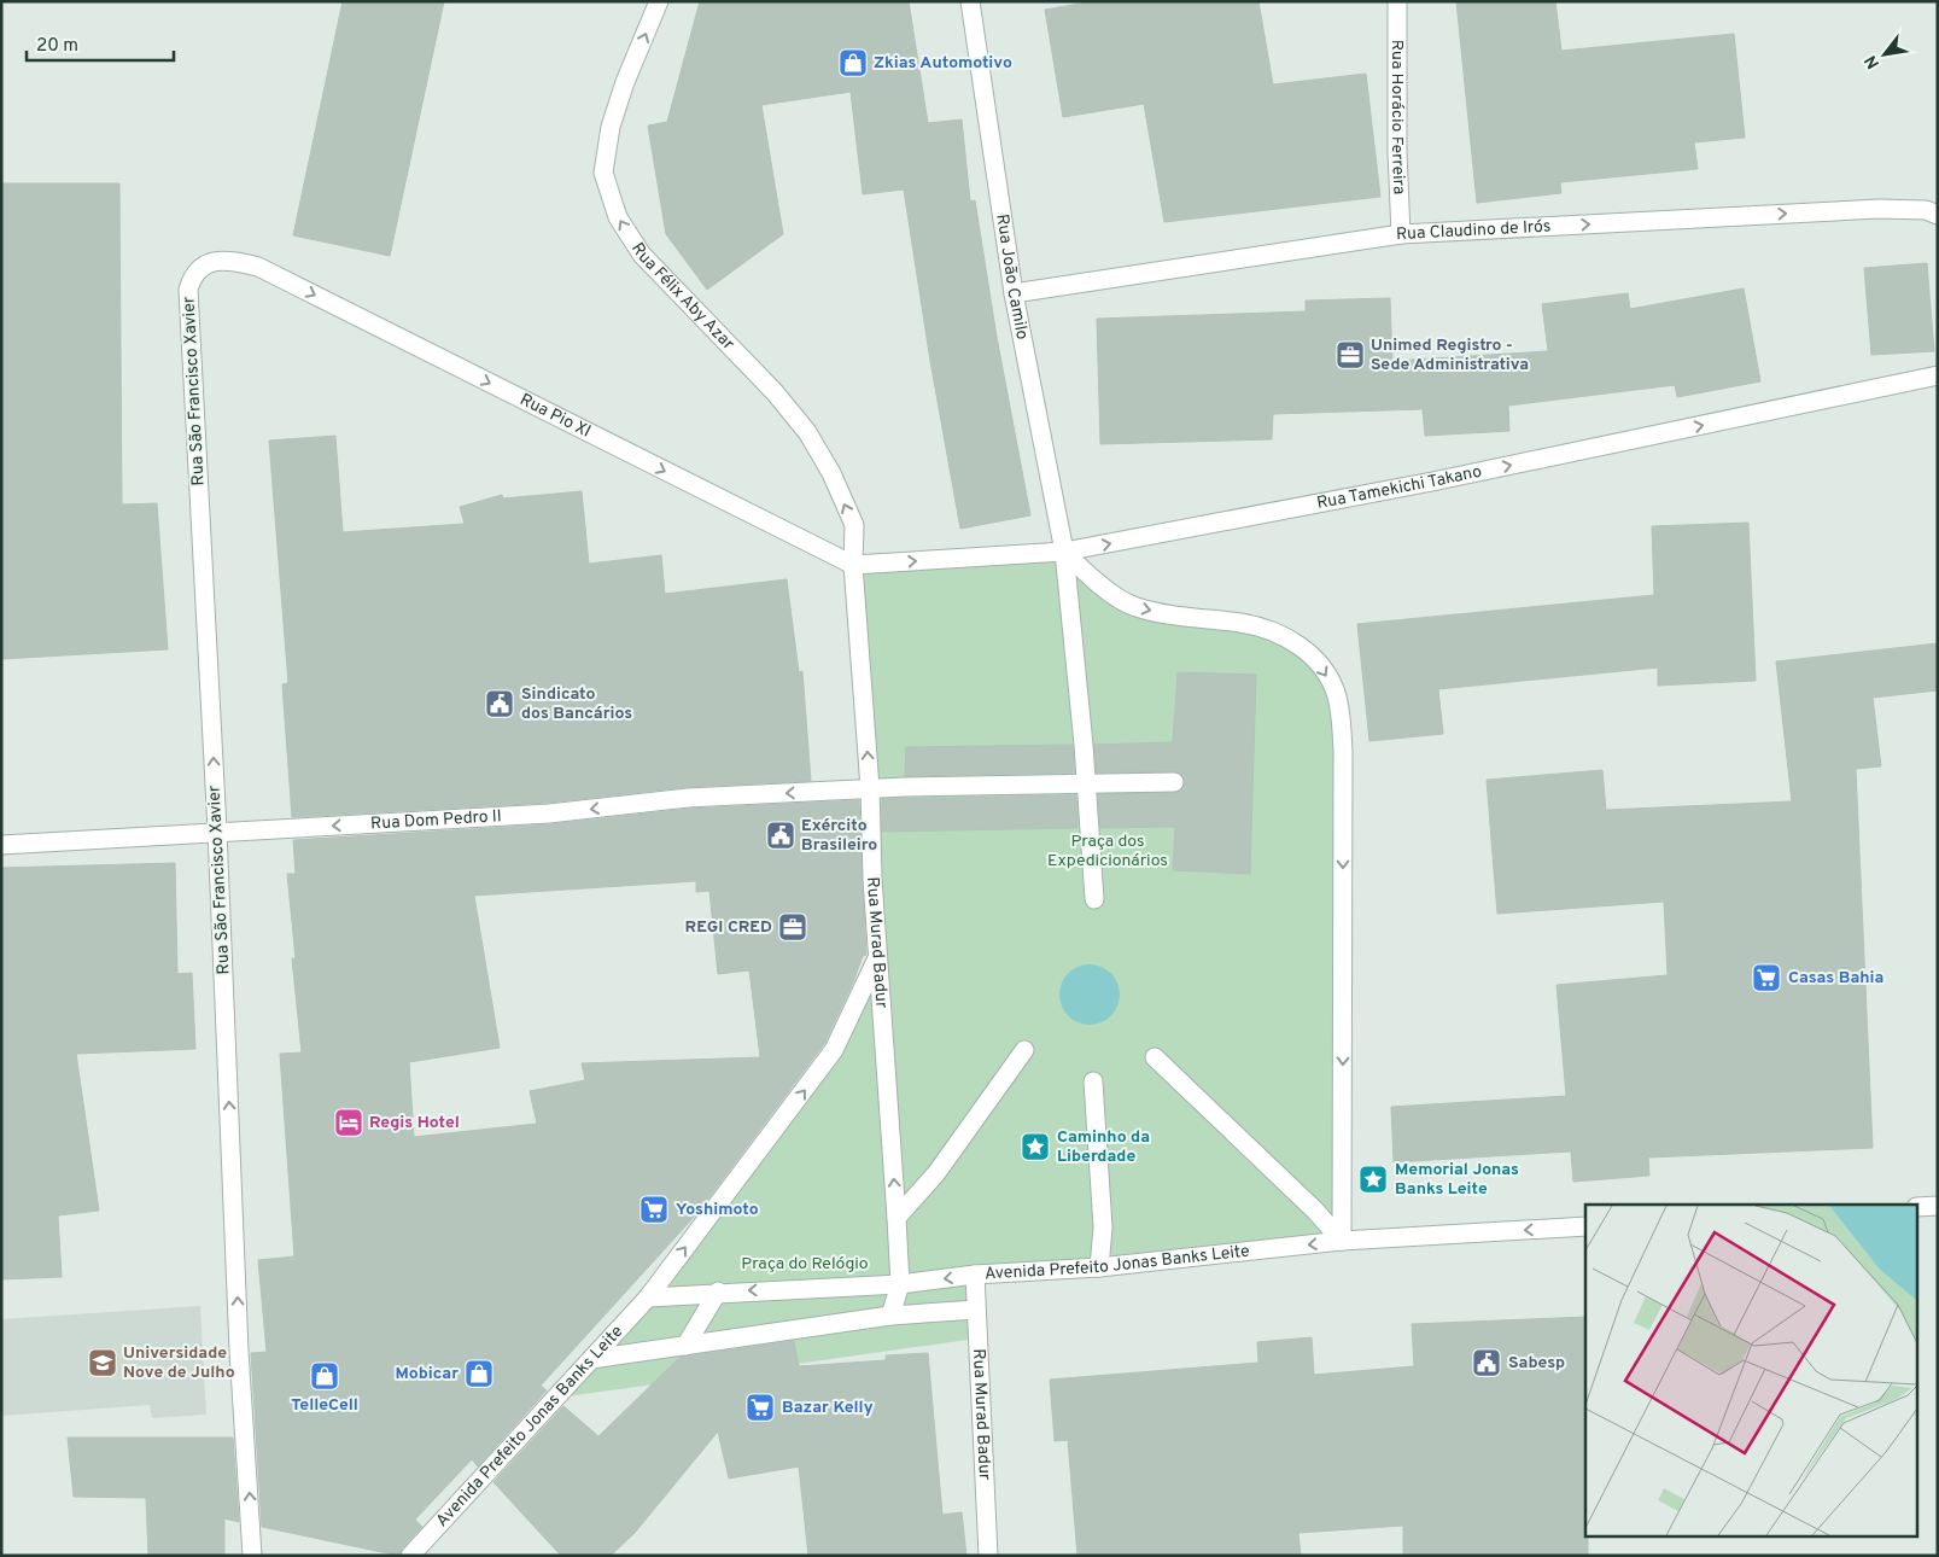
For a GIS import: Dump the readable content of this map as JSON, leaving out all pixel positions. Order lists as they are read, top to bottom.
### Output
{
  "streets": {
    "street": [
      "Rua Horácio Ferreira",
      "Rua Claudino de Irós",
      "Rua João Camilo",
      "Rua Félix Aby Azar",
      "Rua São Francisco Xavier",
      "Rua Pio XI",
      "Rua Tamekichi Takano",
      "Rua Dom Pedro II",
      "Rua Murad Badur",
      "Avenida Prefeito Jonas Banks Leite"
    ]
  },
  "crossings": [
    ["Rua Horácio Ferreira", "Rua Claudino de Irós"],
    ["Rua Claudino de Irós", "Rua João Camilo"],
    ["Rua João Camilo", "Rua Tamekichi Takano"],
    ["Rua João Camilo", "Rua Dom Pedro II"],
    ["Rua Félix Aby Azar", "Rua Pio XI"],
    ["Rua Félix Aby Azar", "Rua Tamekichi Takano"],
    ["Rua Félix Aby Azar", "Rua Murad Badur"],
    ["Rua São Francisco Xavier", "Rua Pio XI"],
    ["Rua São Francisco Xavier", "Rua Dom Pedro II"],
    ["Rua Pio XI", "Rua Tamekichi Takano"],
    ["Rua Pio XI", "Rua Murad Badur"],
    ["Rua Tamekichi Takano", "Rua Murad Badur"],
    ["Rua Dom Pedro II", "Rua Murad Badur"],
    ["Rua Murad Badur", "Avenida Prefeito Jonas Banks Leite"]
  ],
  "one_way": [
    "Rua Claudino de Irós",
    "Rua Félix Aby Azar",
    "Rua São Francisco Xavier",
    "Rua Pio XI",
    "Rua Tamekichi Takano",
    "Rua Dom Pedro II",
    "Rua Murad Badur"
  ],
  "parks": ["Praça dos Expedicionários", "Praça do Relógio"],
  "places": {
    "shop": ["Zkias Automotivo", "Mobicar", "TelleCell"],
    "office": ["Unimed Registro - Sede Administrativa", "REGI CRED"],
    "public building": ["Sindicato dos Bancários", "Exército Brasileiro", "Sabesp"],
    "supermarket": ["Casas Bahia", "Yoshimoto", "Bazar Kelly"],
    "hotel": ["Regis Hotel"],
    "place": ["Caminho da Liberdade", "Memorial Jonas Banks Leite"],
    "school or university": ["Universidade Nove de Julho"]
  },
  "scale_bar": "20 m",
  "north": "bottom left"
}
